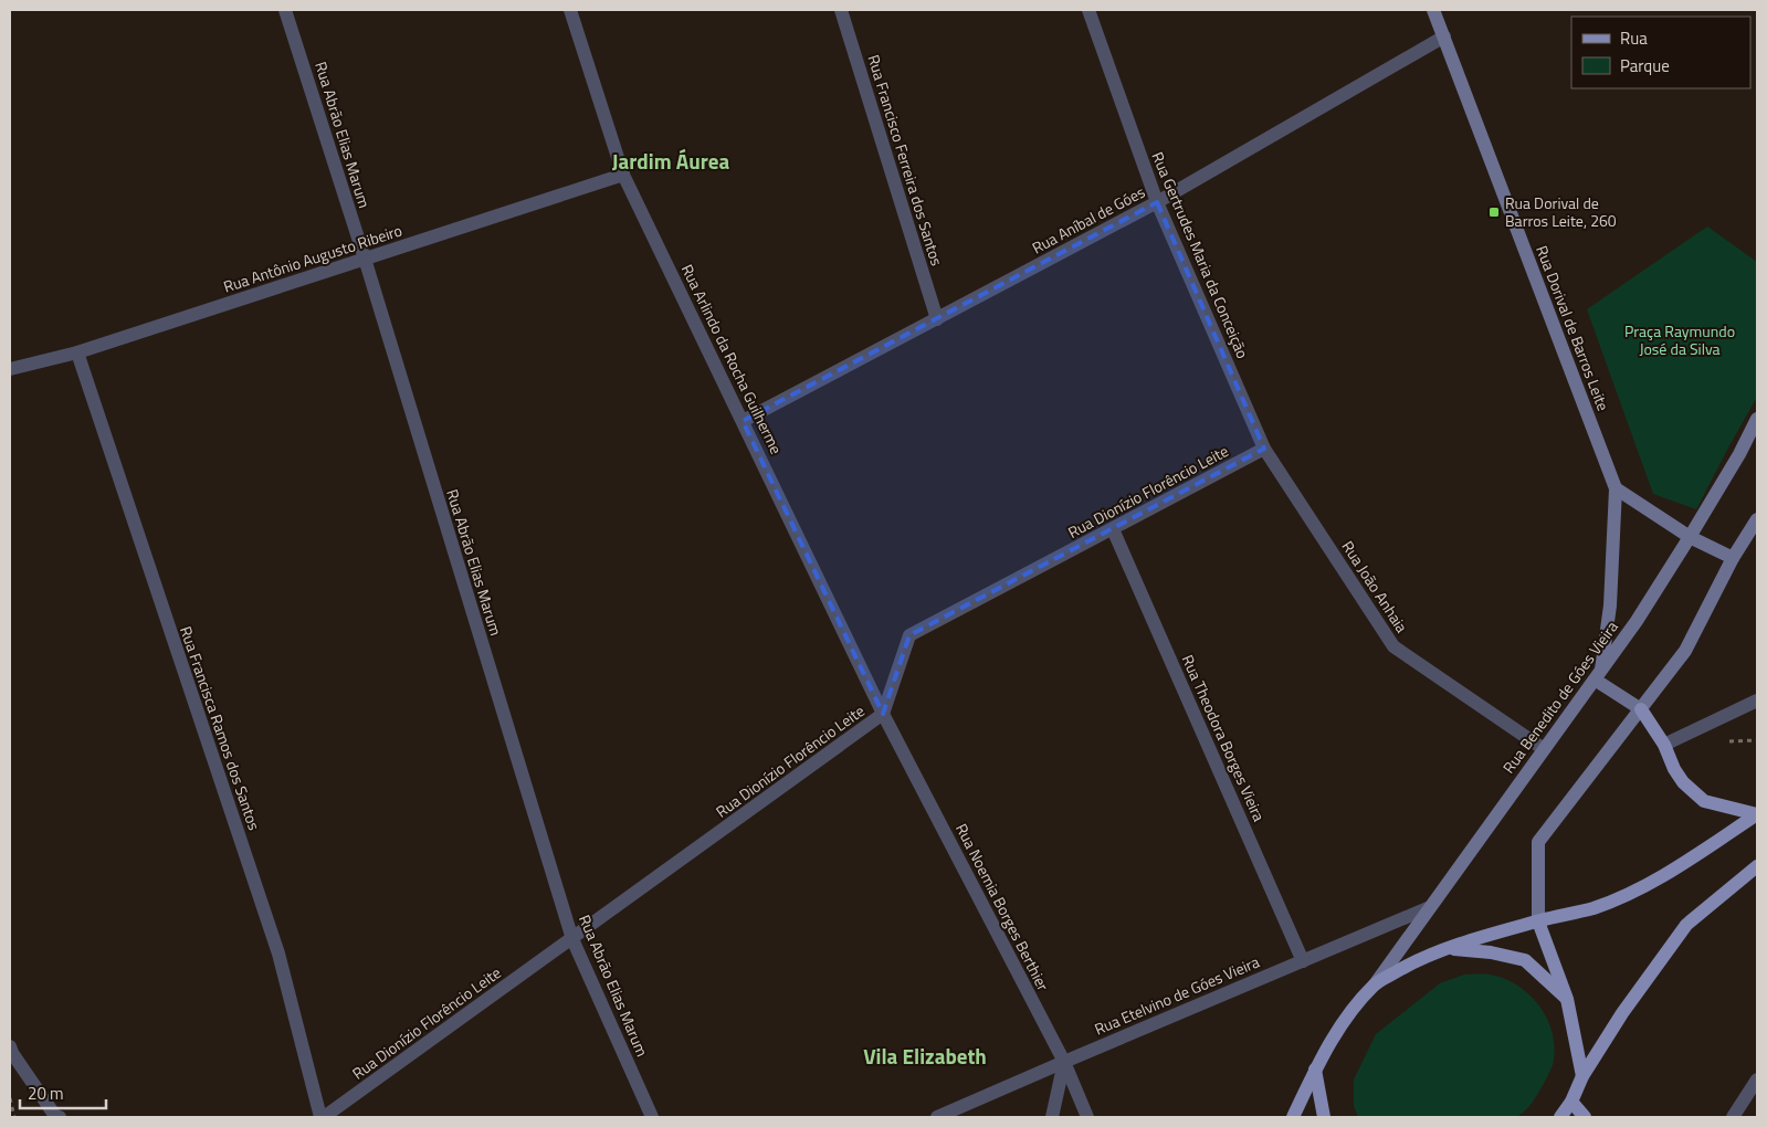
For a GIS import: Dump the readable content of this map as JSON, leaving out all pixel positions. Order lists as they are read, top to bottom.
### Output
{
  "streets": {
    "main road": ["Rua Dorival de Barros Leite", "Rua Benedito de Góes Vieira"],
    "street": [
      "Rua Abrão Elias Marum",
      "Rua Francisco Ferreira dos Santos",
      "Rua Aníbal de Góes",
      "Rua Gertrudes Maria da Conceição",
      "Rua Antônio Augusto Ribeiro",
      "Rua Arlindo da Rocha Guilherme",
      "Rua Dionízio Florêncio Leite",
      "Rua João Anhaia",
      "Rua Francisca Ramos dos Santos",
      "Rua Theodora Borges Vieira",
      "Rua Noemia Borges Berthier",
      "Rua Etelvino de Góes Vieira"
    ]
  },
  "crossings": [
    ["Rua Abrão Elias Marum", "Rua Antônio Augusto Ribeiro"],
    ["Rua Abrão Elias Marum", "Rua Dionízio Florêncio Leite"],
    ["Rua Francisco Ferreira dos Santos", "Rua Aníbal de Góes"],
    ["Rua Aníbal de Góes", "Rua Gertrudes Maria da Conceição"],
    ["Rua Aníbal de Góes", "Rua Dorival de Barros Leite"],
    ["Rua Aníbal de Góes", "Rua Arlindo da Rocha Guilherme"],
    ["Rua Gertrudes Maria da Conceição", "Rua Dionízio Florêncio Leite"],
    ["Rua Gertrudes Maria da Conceição", "Rua João Anhaia"],
    ["Rua Antônio Augusto Ribeiro", "Rua Arlindo da Rocha Guilherme"],
    ["Rua Antônio Augusto Ribeiro", "Rua Francisca Ramos dos Santos"],
    ["Rua Dorival de Barros Leite", "Rua Benedito de Góes Vieira"],
    ["Rua Arlindo da Rocha Guilherme", "Rua Dionízio Florêncio Leite"],
    ["Rua Arlindo da Rocha Guilherme", "Rua Noemia Borges Berthier"],
    ["Rua Dionízio Florêncio Leite", "Rua João Anhaia"],
    ["Rua Dionízio Florêncio Leite", "Rua Francisca Ramos dos Santos"],
    ["Rua Dionízio Florêncio Leite", "Rua Theodora Borges Vieira"],
    ["Rua Dionízio Florêncio Leite", "Rua Noemia Borges Berthier"],
    ["Rua João Anhaia", "Rua Benedito de Góes Vieira"],
    ["Rua Benedito de Góes Vieira", "Rua Etelvino de Góes Vieira"],
    ["Rua Theodora Borges Vieira", "Rua Etelvino de Góes Vieira"],
    ["Rua Noemia Borges Berthier", "Rua Etelvino de Góes Vieira"]
  ],
  "districts": ["Jardim Áurea", "Vila Elizabeth"],
  "parks": ["Praça Raymundo José da Silva"],
  "places": {
    "transit": ["Rua Dorival de Barros Leite, 260"]
  },
  "legend": ["Rua", "Parque"],
  "scale_bar": "20 m"
}
